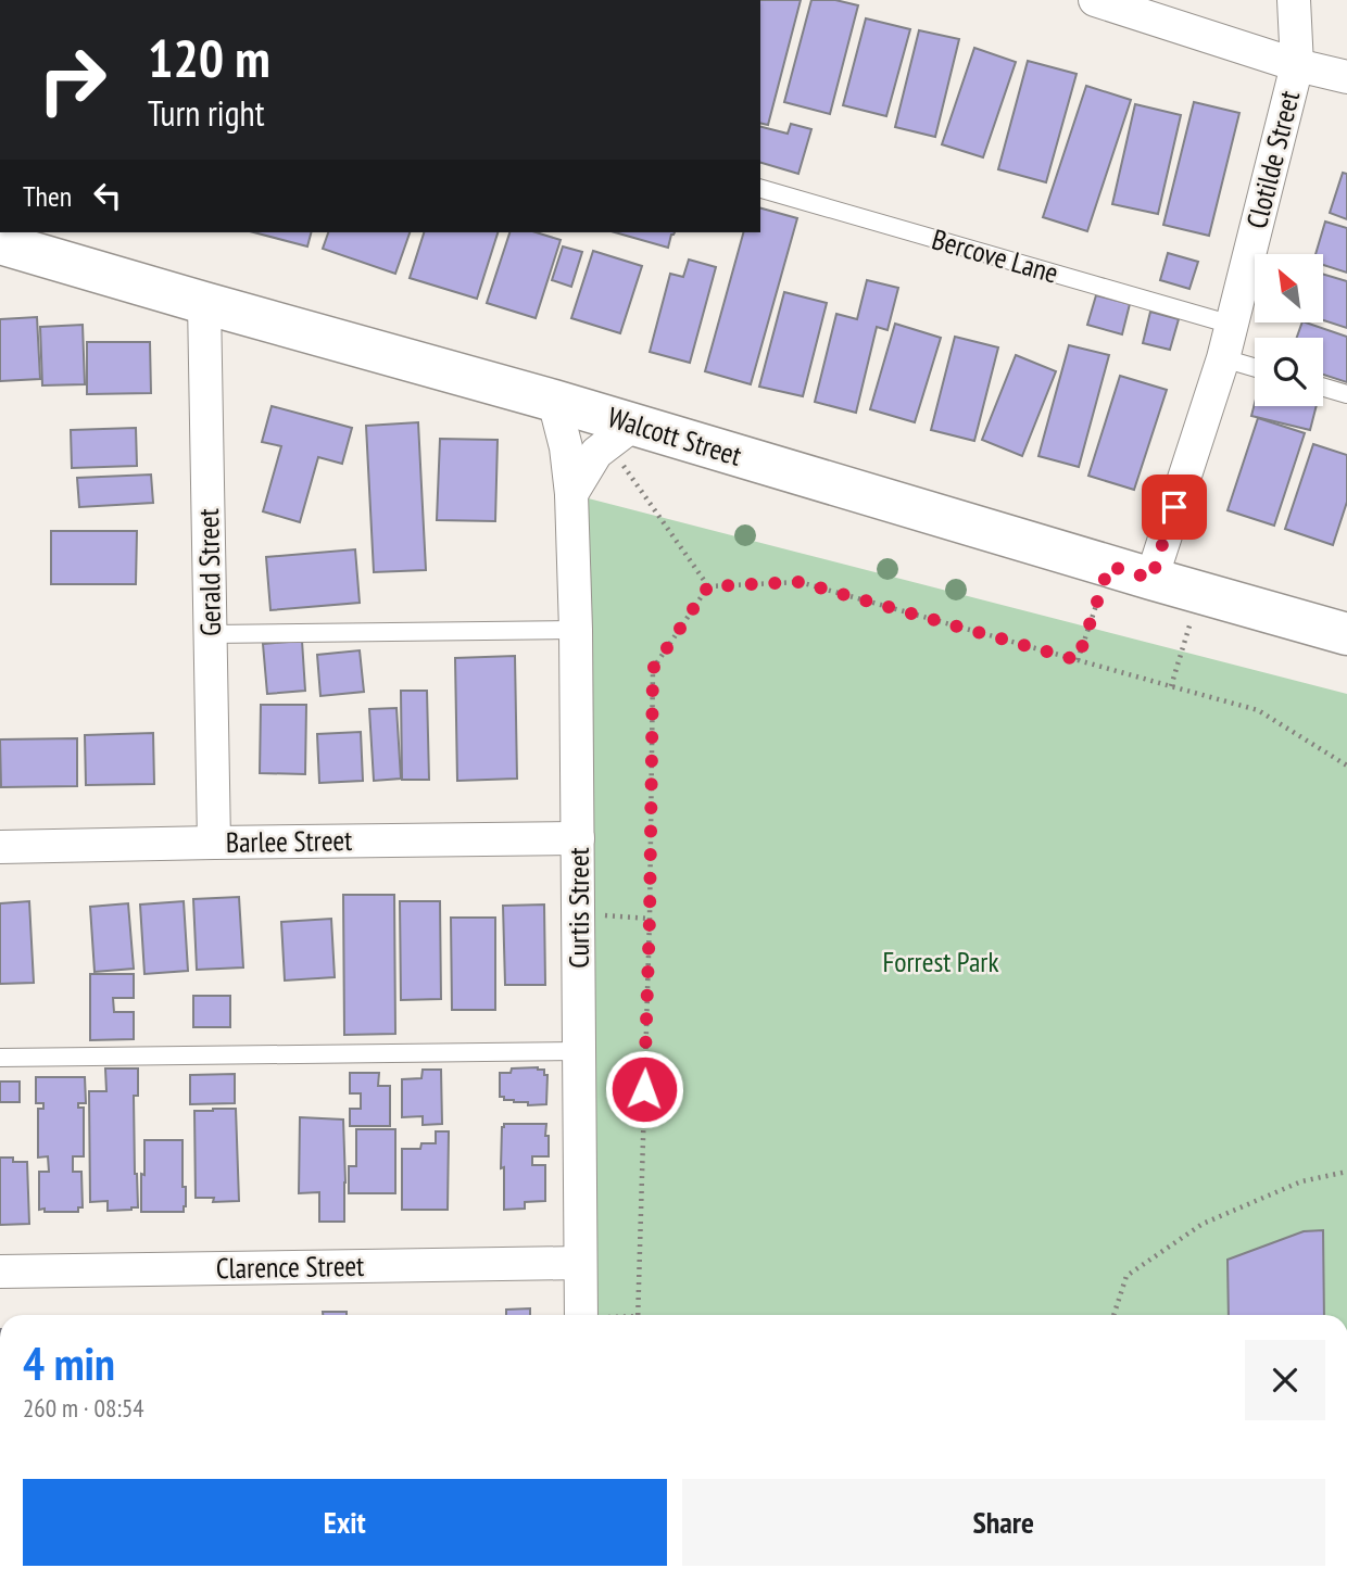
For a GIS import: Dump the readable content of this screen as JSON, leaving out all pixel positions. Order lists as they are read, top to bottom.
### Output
{
  "streets": {
    "main road": ["Walcott Street"],
    "street": [
      "Clotilde Street",
      "Gerald Street",
      "Barlee Street",
      "Curtis Street",
      "Clarence Street"
    ],
    "lane": ["Bercove Lane"]
  },
  "crossings": [
    ["Clotilde Street", "Bercove Lane"],
    ["Clotilde Street", "Walcott Street"],
    ["Walcott Street", "Gerald Street"],
    ["Walcott Street", "Curtis Street"],
    ["Gerald Street", "Barlee Street"],
    ["Barlee Street", "Curtis Street"],
    ["Curtis Street", "Clarence Street"]
  ],
  "parks": ["Forrest Park"],
  "north": "top left",
  "page": {
    "turn": ["120 m", "Turn right"],
    "then": "Then",
    "heading": ["4 min", "260 m · 08:54"],
    "buttons": ["Exit", "Share"]
  }
}
